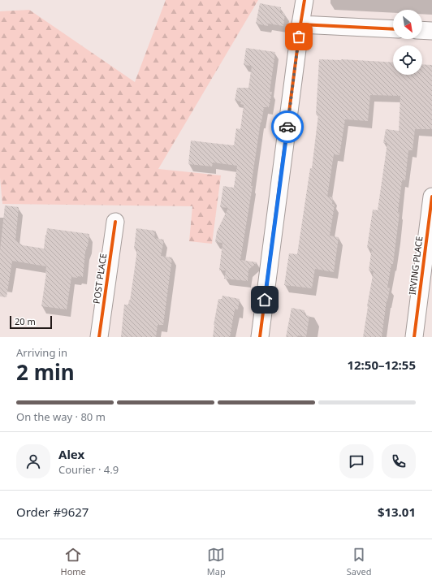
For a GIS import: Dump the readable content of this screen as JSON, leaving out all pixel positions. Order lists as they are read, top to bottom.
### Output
{
  "streets": {
    "street": ["IRVING PLACE", "POST PLACE"]
  },
  "scale_bar": "20 m",
  "north": "bottom right",
  "page": {
    "scale": "20 m",
    "heading": ["2 min", "Arriving in", "12:50–12:55"],
    "panel": [
      "Alex",
      "Courier · 4.9",
      "Order #9627",
      "$13.01"
    ],
    "bar": "On the way · 80 m",
    "tabs": ["Home", "Map", "Saved"]
  }
}
